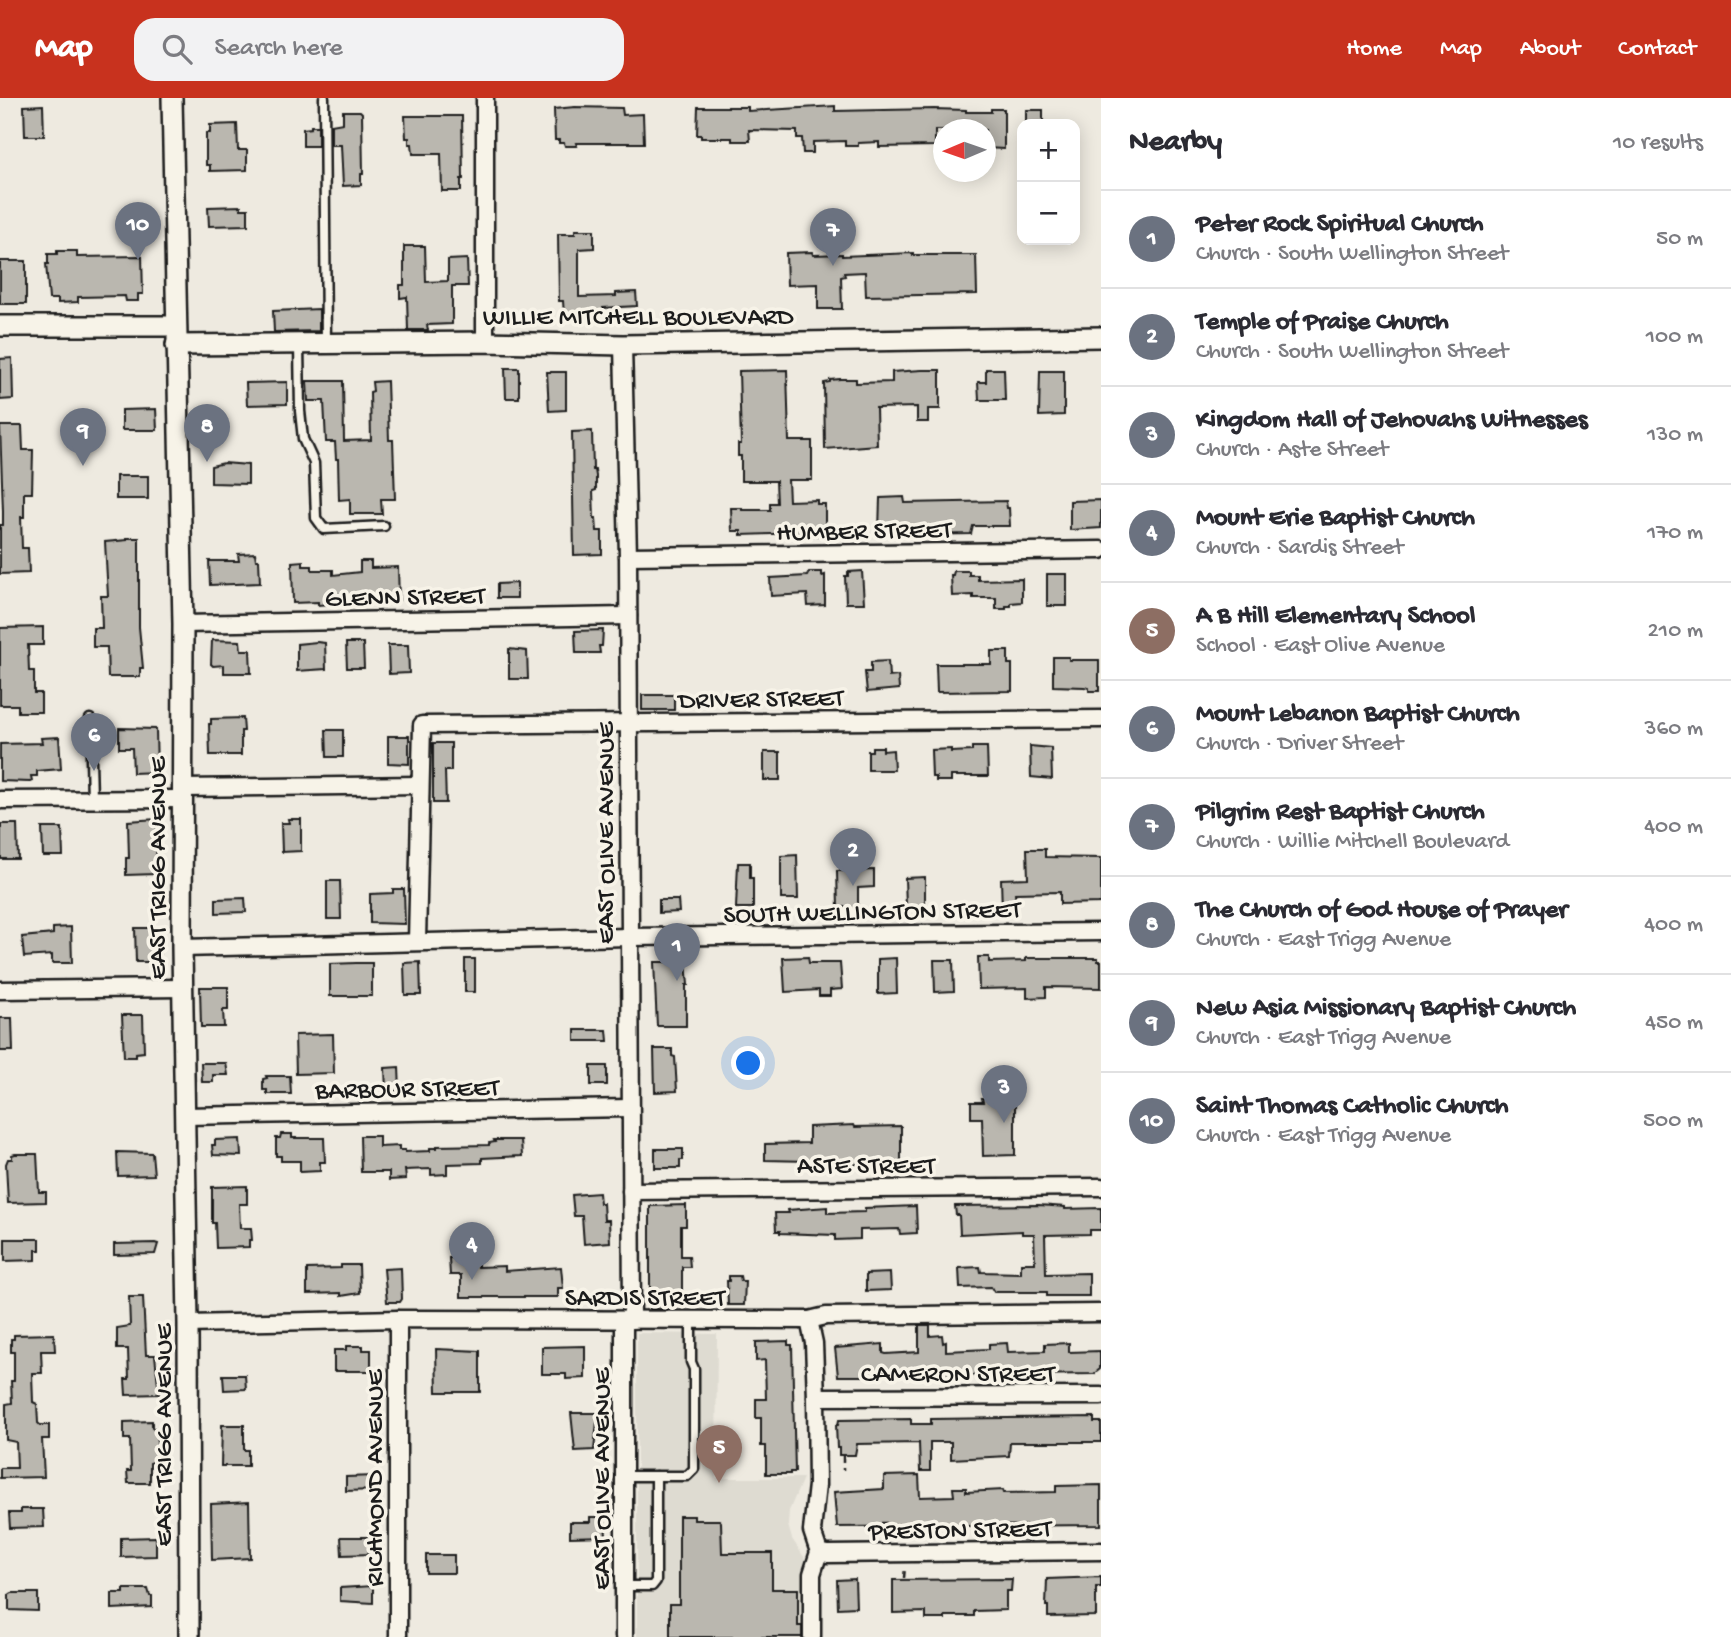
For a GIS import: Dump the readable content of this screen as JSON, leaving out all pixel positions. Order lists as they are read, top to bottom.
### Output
{
  "streets": {
    "street": [
      "WILLIE MITCHELL BOULEVARD",
      "HUMBER STREET",
      "GLENN STREET",
      "DRIVER STREET",
      "EAST OLIVE AVENUE",
      "EAST TRIGG AVENUE",
      "SOUTH WELLINGTON STREET",
      "BARBOUR STREET",
      "ASTE STREET",
      "SARDIS STREET",
      "CAMERON STREET",
      "RICHMOND AVENUE",
      "PRESTON STREET"
    ]
  },
  "crossings": [
    ["WILLIE MITCHELL BOULEVARD", "EAST OLIVE AVENUE"],
    ["WILLIE MITCHELL BOULEVARD", "EAST TRIGG AVENUE"],
    ["HUMBER STREET", "EAST OLIVE AVENUE"],
    ["GLENN STREET", "EAST OLIVE AVENUE"],
    ["GLENN STREET", "EAST TRIGG AVENUE"],
    ["DRIVER STREET", "EAST OLIVE AVENUE"],
    ["EAST OLIVE AVENUE", "SOUTH WELLINGTON STREET"],
    ["EAST OLIVE AVENUE", "BARBOUR STREET"],
    ["EAST OLIVE AVENUE", "ASTE STREET"],
    ["EAST OLIVE AVENUE", "SARDIS STREET"],
    ["EAST TRIGG AVENUE", "SOUTH WELLINGTON STREET"],
    ["EAST TRIGG AVENUE", "BARBOUR STREET"],
    ["EAST TRIGG AVENUE", "SARDIS STREET"],
    ["SARDIS STREET", "RICHMOND AVENUE"]
  ],
  "north": "left",
  "page": {
    "header": "Map",
    "search": "Search here",
    "nav": [
      "Home",
      "Map",
      "About",
      "Contact"
    ],
    "heading": ["Nearby", "10 results"],
    "map_buttons": ["+", "−"],
    "list": [
      {
        "mark": "1",
        "name": "Peter Rock Spiritual Church",
        "note": "Church · South Wellington Street",
        "value": "50 m"
      },
      {
        "mark": "2",
        "name": "Temple of Praise Church",
        "note": "Church · South Wellington Street",
        "value": "100 m"
      },
      {
        "mark": "3",
        "name": "Kingdom Hall of Jehovahs Witnesses",
        "note": "Church · Aste Street",
        "value": "130 m"
      },
      {
        "mark": "4",
        "name": "Mount Erie Baptist Church",
        "note": "Church · Sardis Street",
        "value": "170 m"
      },
      {
        "mark": "5",
        "name": "A B Hill Elementary School",
        "note": "School · East Olive Avenue",
        "value": "210 m"
      },
      {
        "mark": "6",
        "name": "Mount Lebanon Baptist Church",
        "note": "Church · Driver Street",
        "value": "360 m"
      },
      {
        "mark": "7",
        "name": "Pilgrim Rest Baptist Church",
        "note": "Church · Willie Mitchell Boulevard",
        "value": "400 m"
      },
      {
        "mark": "8",
        "name": "The Church of God House of Prayer",
        "note": "Church · East Trigg Avenue",
        "value": "400 m"
      },
      {
        "mark": "9",
        "name": "New Asia Missionary Baptist Church",
        "note": "Church · East Trigg Avenue",
        "value": "450 m"
      },
      {
        "mark": "10",
        "name": "Saint Thomas Catholic Church",
        "note": "Church · East Trigg Avenue",
        "value": "500 m"
      }
    ],
    "pins": [
      "10",
      "7",
      "8",
      "9",
      "6",
      "2",
      "1",
      "3",
      "4",
      "5"
    ]
  }
}
